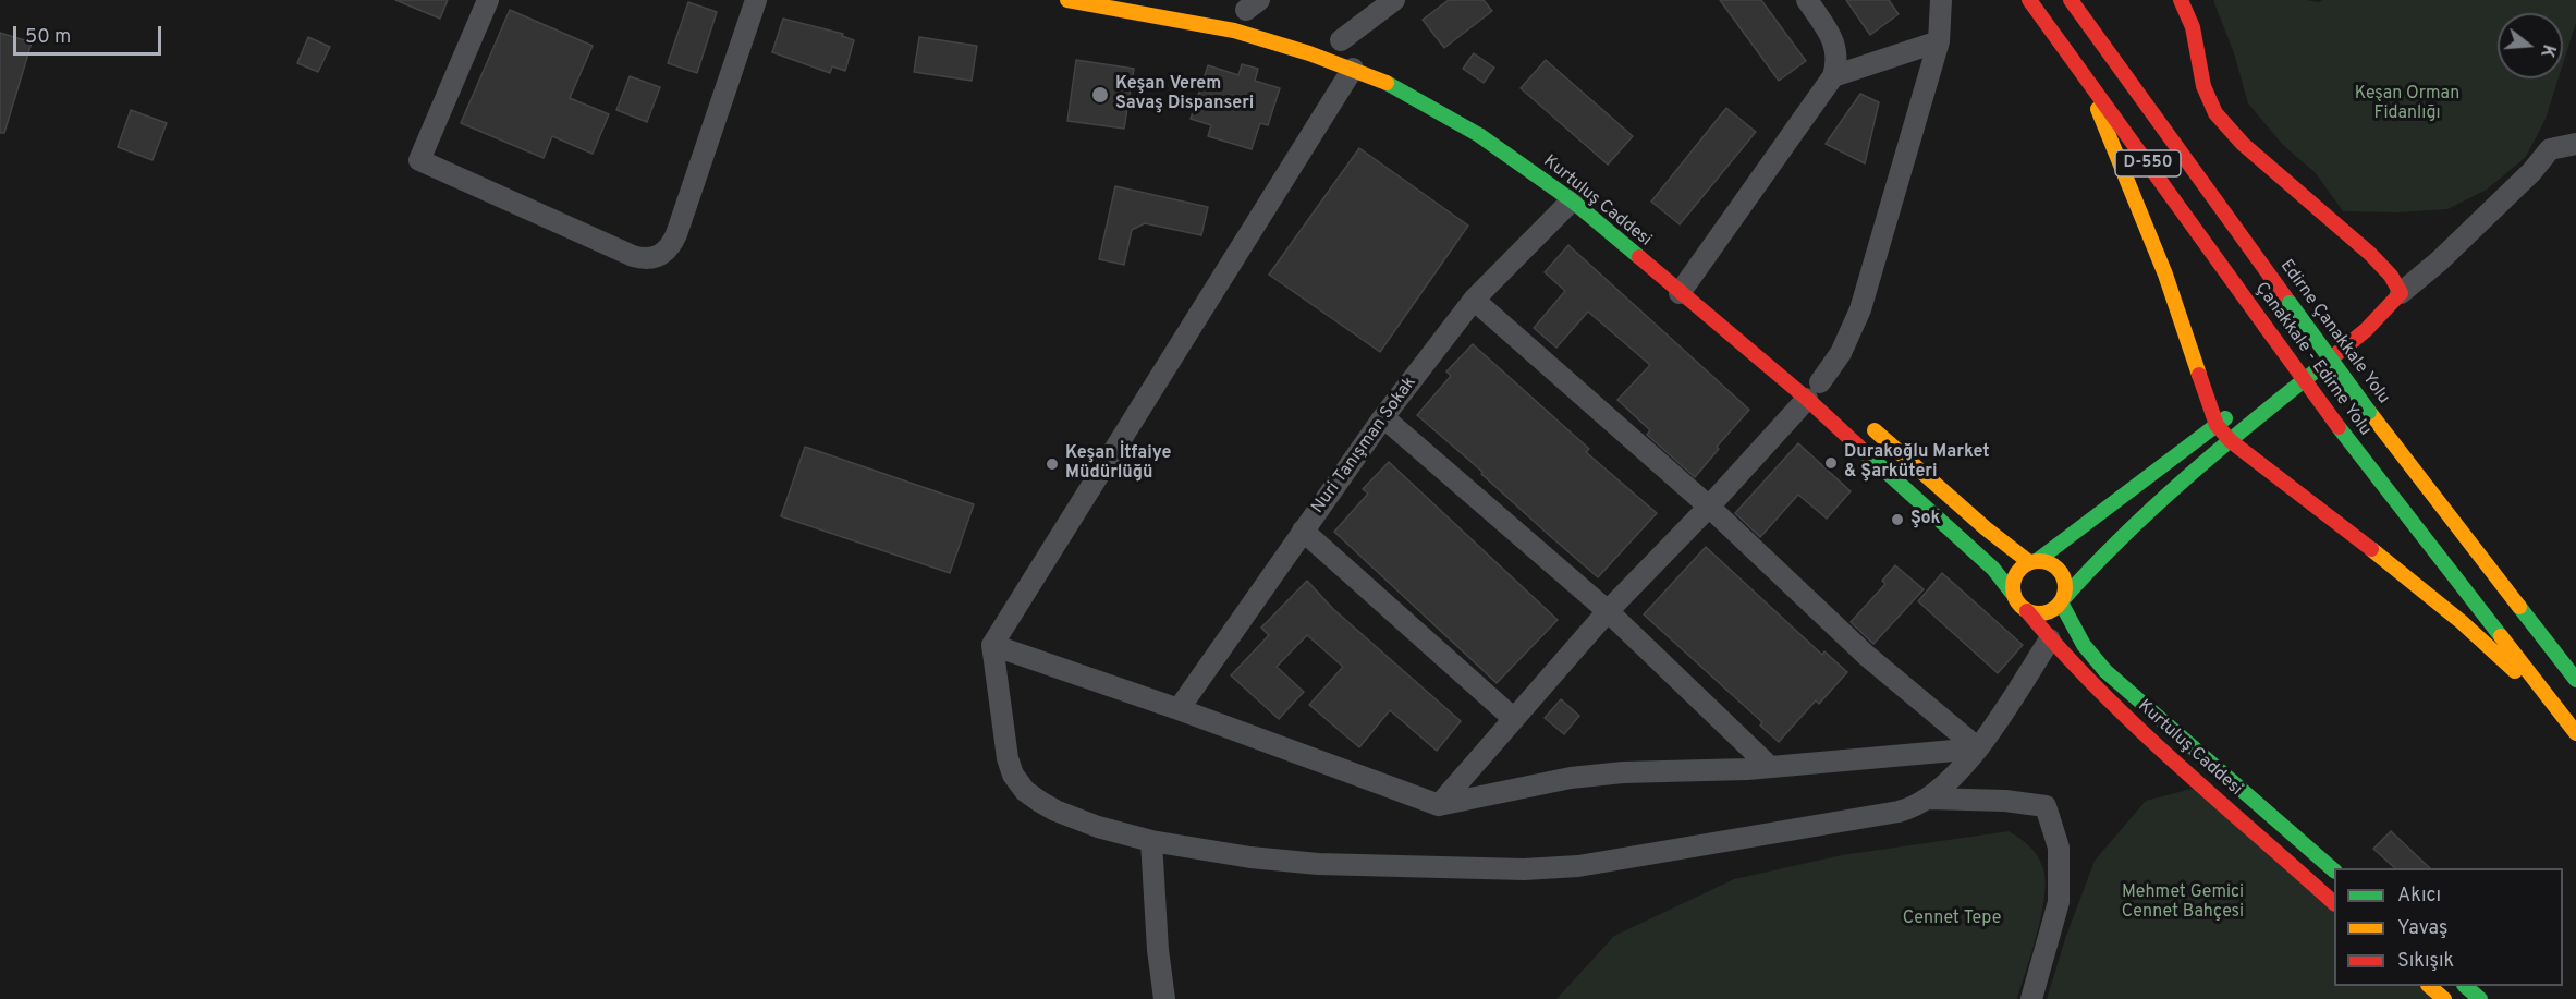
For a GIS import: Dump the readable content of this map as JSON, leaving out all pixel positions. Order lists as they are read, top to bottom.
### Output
{
  "streets": {
    "main road": [
      "D-550",
      "Kurtuluş Caddesi",
      "Edirne Çanakkale Yolu",
      "Çanakkale - Edirne Yolu"
    ],
    "street": ["Nuri Tanışman Sokak"]
  },
  "crossings": [
    ["D-550", "Edirne Çanakkale Yolu"],
    ["Kurtuluş Caddesi", "Nuri Tanışman Sokak"]
  ],
  "parks": ["Keşan Orman Fidanlığı", "Mehmet Gemici Cennet Bahçesi", "Cennet Tepe"],
  "places": [
    "Keşan Verem Savaş Dispanseri",
    "Durakoğlu Market & Şarküteri",
    "Keşan İtfaiye Müdürlüğü",
    "Şok"
  ],
  "legend": ["Akıcı", "Yavaş", "Sıkışık"],
  "scale_bar": "50 m",
  "north": "right"
}
